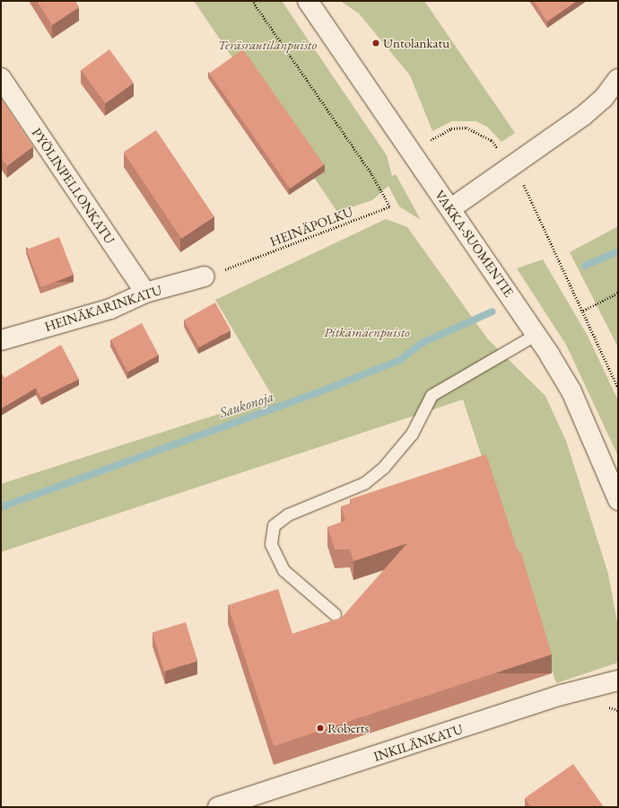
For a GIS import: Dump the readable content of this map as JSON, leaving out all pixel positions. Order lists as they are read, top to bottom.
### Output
{
  "streets": {
    "street": [
      "PYÖLINPELLONKATU",
      "VAKKA-SUOMENTIE",
      "HEINÄKARINKATU",
      "INKILÄNKATU"
    ],
    "path": ["HEINÄPOLKU"]
  },
  "crossings": [
    ["PYÖLINPELLONKATU", "HEINÄKARINKATU"],
    ["HEINÄPOLKU", "HEINÄKARINKATU"]
  ],
  "water": ["Saukonoja"],
  "parks": ["Teräsrautilanpuisto", "Pitkämäenpuisto"],
  "places": ["Untolankatu", "Roberts"]
}
